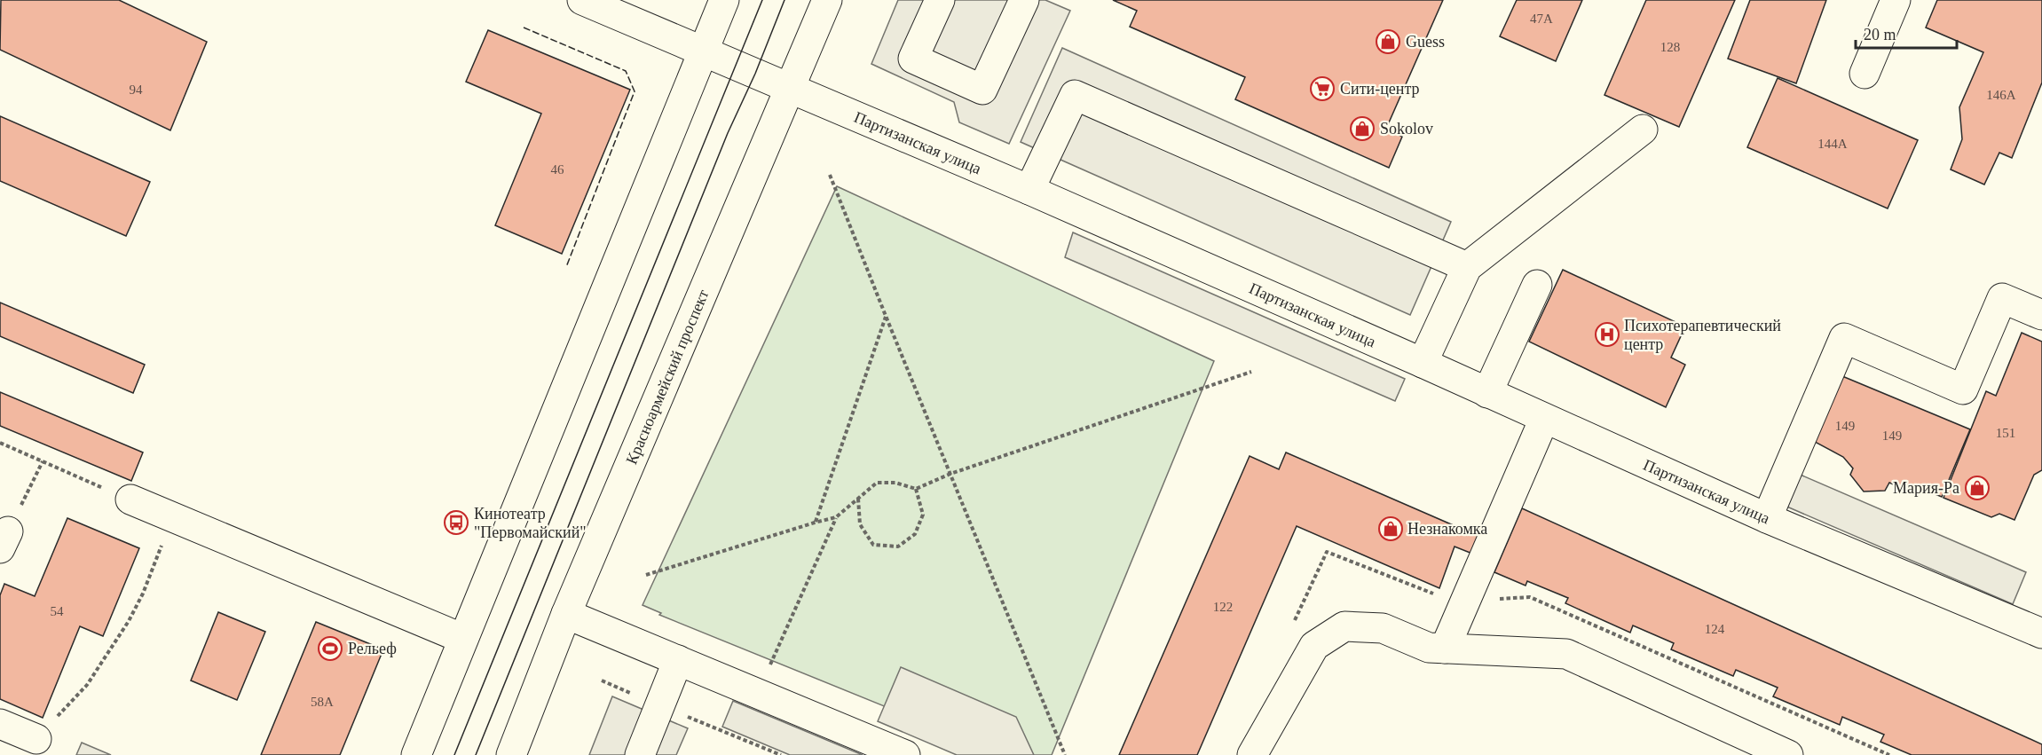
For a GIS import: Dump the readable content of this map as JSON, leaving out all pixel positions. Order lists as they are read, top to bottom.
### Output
{
  "streets": {
    "main road": ["Партизанская улица", "Красноармейский проспект"]
  },
  "crossings": [
    ["Партизанская улица", "Красноармейский проспект"]
  ],
  "places": {
    "shop": [
      "Guess",
      "Sokolov",
      "Мария-Ра",
      "Незнакомка"
    ],
    "supermarket": ["Сити-центр"],
    "hospital": ["Психотерапевтический центр"],
    "bus stop": ["Кинотеатр \"Первомайский\""],
    "sports": ["Рельеф"]
  },
  "house_numbers": [
    "47А",
    "128",
    "94",
    "146А",
    "144А",
    "46",
    "149",
    "151",
    "149",
    "122",
    "54",
    "124",
    "58А"
  ],
  "scale_bar": "20 m"
}
